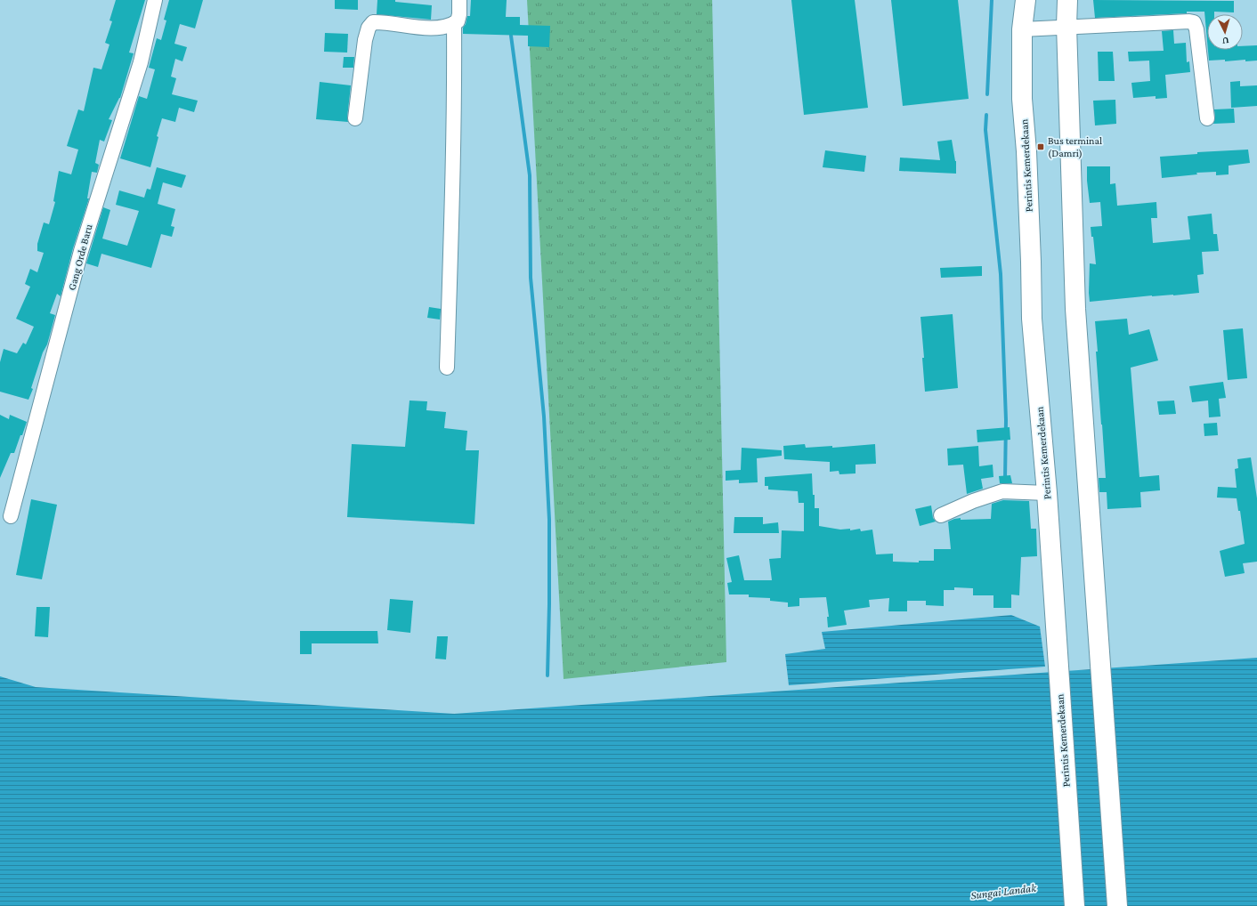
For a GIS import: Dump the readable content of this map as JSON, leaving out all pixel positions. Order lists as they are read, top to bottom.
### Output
{
  "streets": {
    "highway": ["Perintis Kemerdekaan"],
    "street": ["Gang Orde Baru"]
  },
  "water": ["Sungai Landak"],
  "places": {
    "transit": ["Bus terminal (Damri)"]
  },
  "north": "bottom"
}
